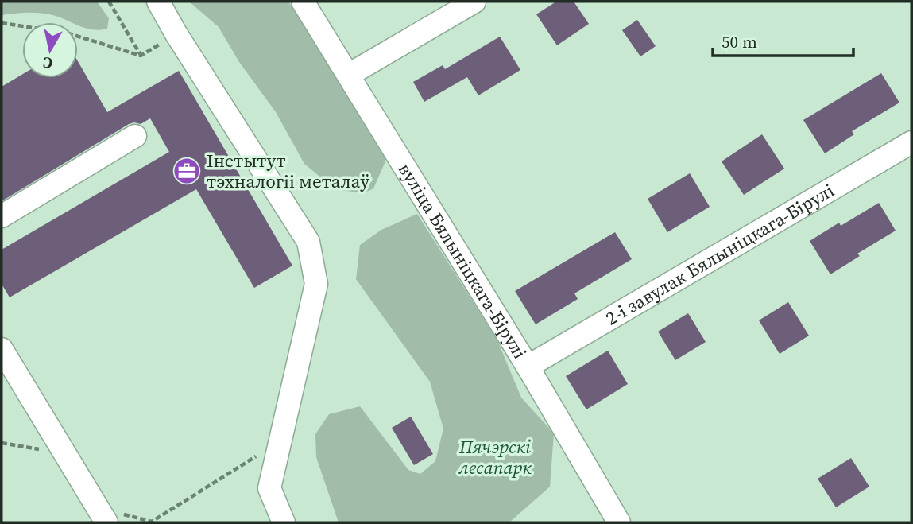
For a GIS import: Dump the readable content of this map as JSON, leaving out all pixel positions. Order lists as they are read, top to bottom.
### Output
{
  "streets": {
    "street": ["2-і завулак Бялыніцкага-Бірулі", "вуліца Бялыніцкага-Бірулі"]
  },
  "crossings": [
    ["2-і завулак Бялыніцкага-Бірулі", "вуліца Бялыніцкага-Бірулі"]
  ],
  "parks": ["Пячэрскі лесапарк"],
  "places": {
    "office": ["Інстытут тэхналогіі металаў"]
  },
  "scale_bar": "50 m",
  "north": "bottom"
}
